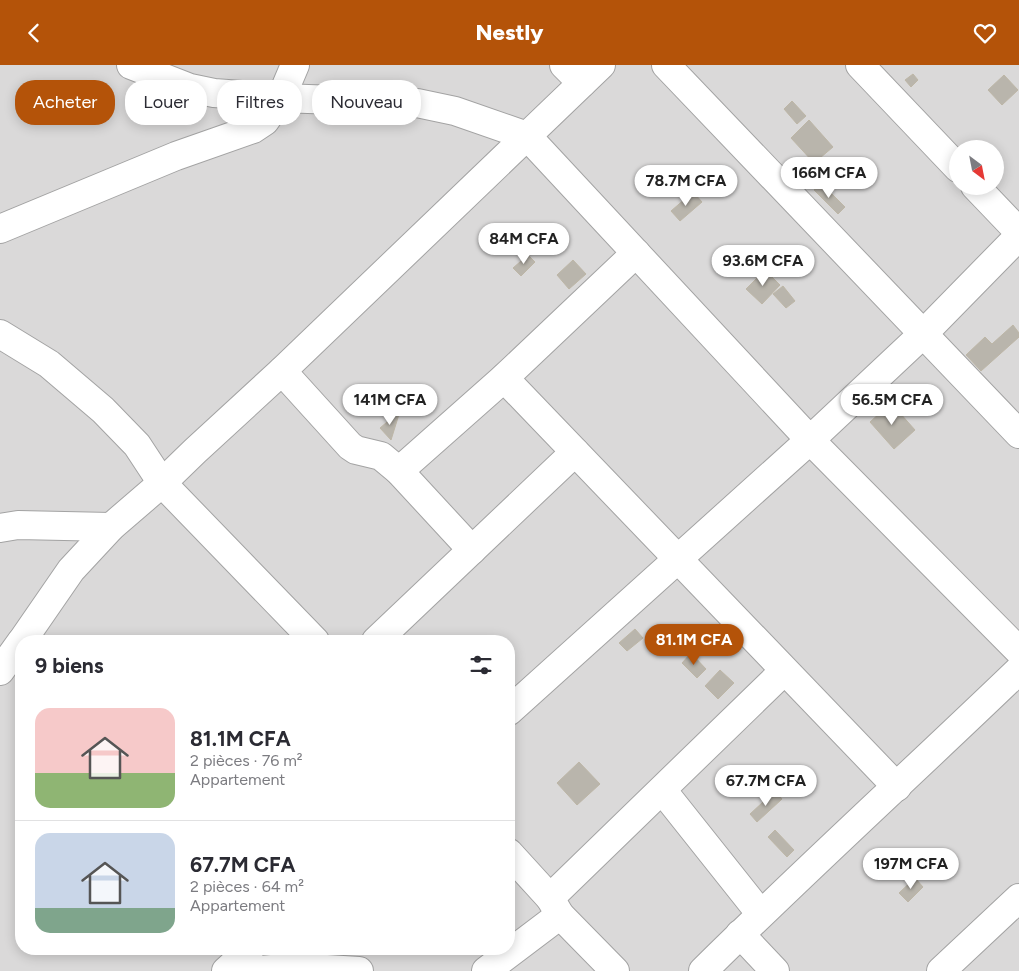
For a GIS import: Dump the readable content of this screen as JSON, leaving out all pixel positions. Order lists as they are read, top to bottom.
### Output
{
  "north": "bottom right",
  "page": {
    "header": "Nestly",
    "chip": [
      "Acheter",
      "Louer",
      "Filtres",
      "Nouveau"
    ],
    "price": [
      "166M CFA",
      "78.7M CFA",
      "84M CFA",
      "93.6M CFA",
      "141M CFA",
      "56.5M CFA",
      "81.1M CFA",
      "67.7M CFA",
      "197M CFA"
    ],
    "heading": "9 biens",
    "list": [
      {
        "name": "81.1M CFA",
        "note": "2 pièces · 76 m² · Appartement"
      },
      {
        "name": "67.7M CFA",
        "note": "2 pièces · 64 m² · Appartement"
      }
    ]
  }
}
